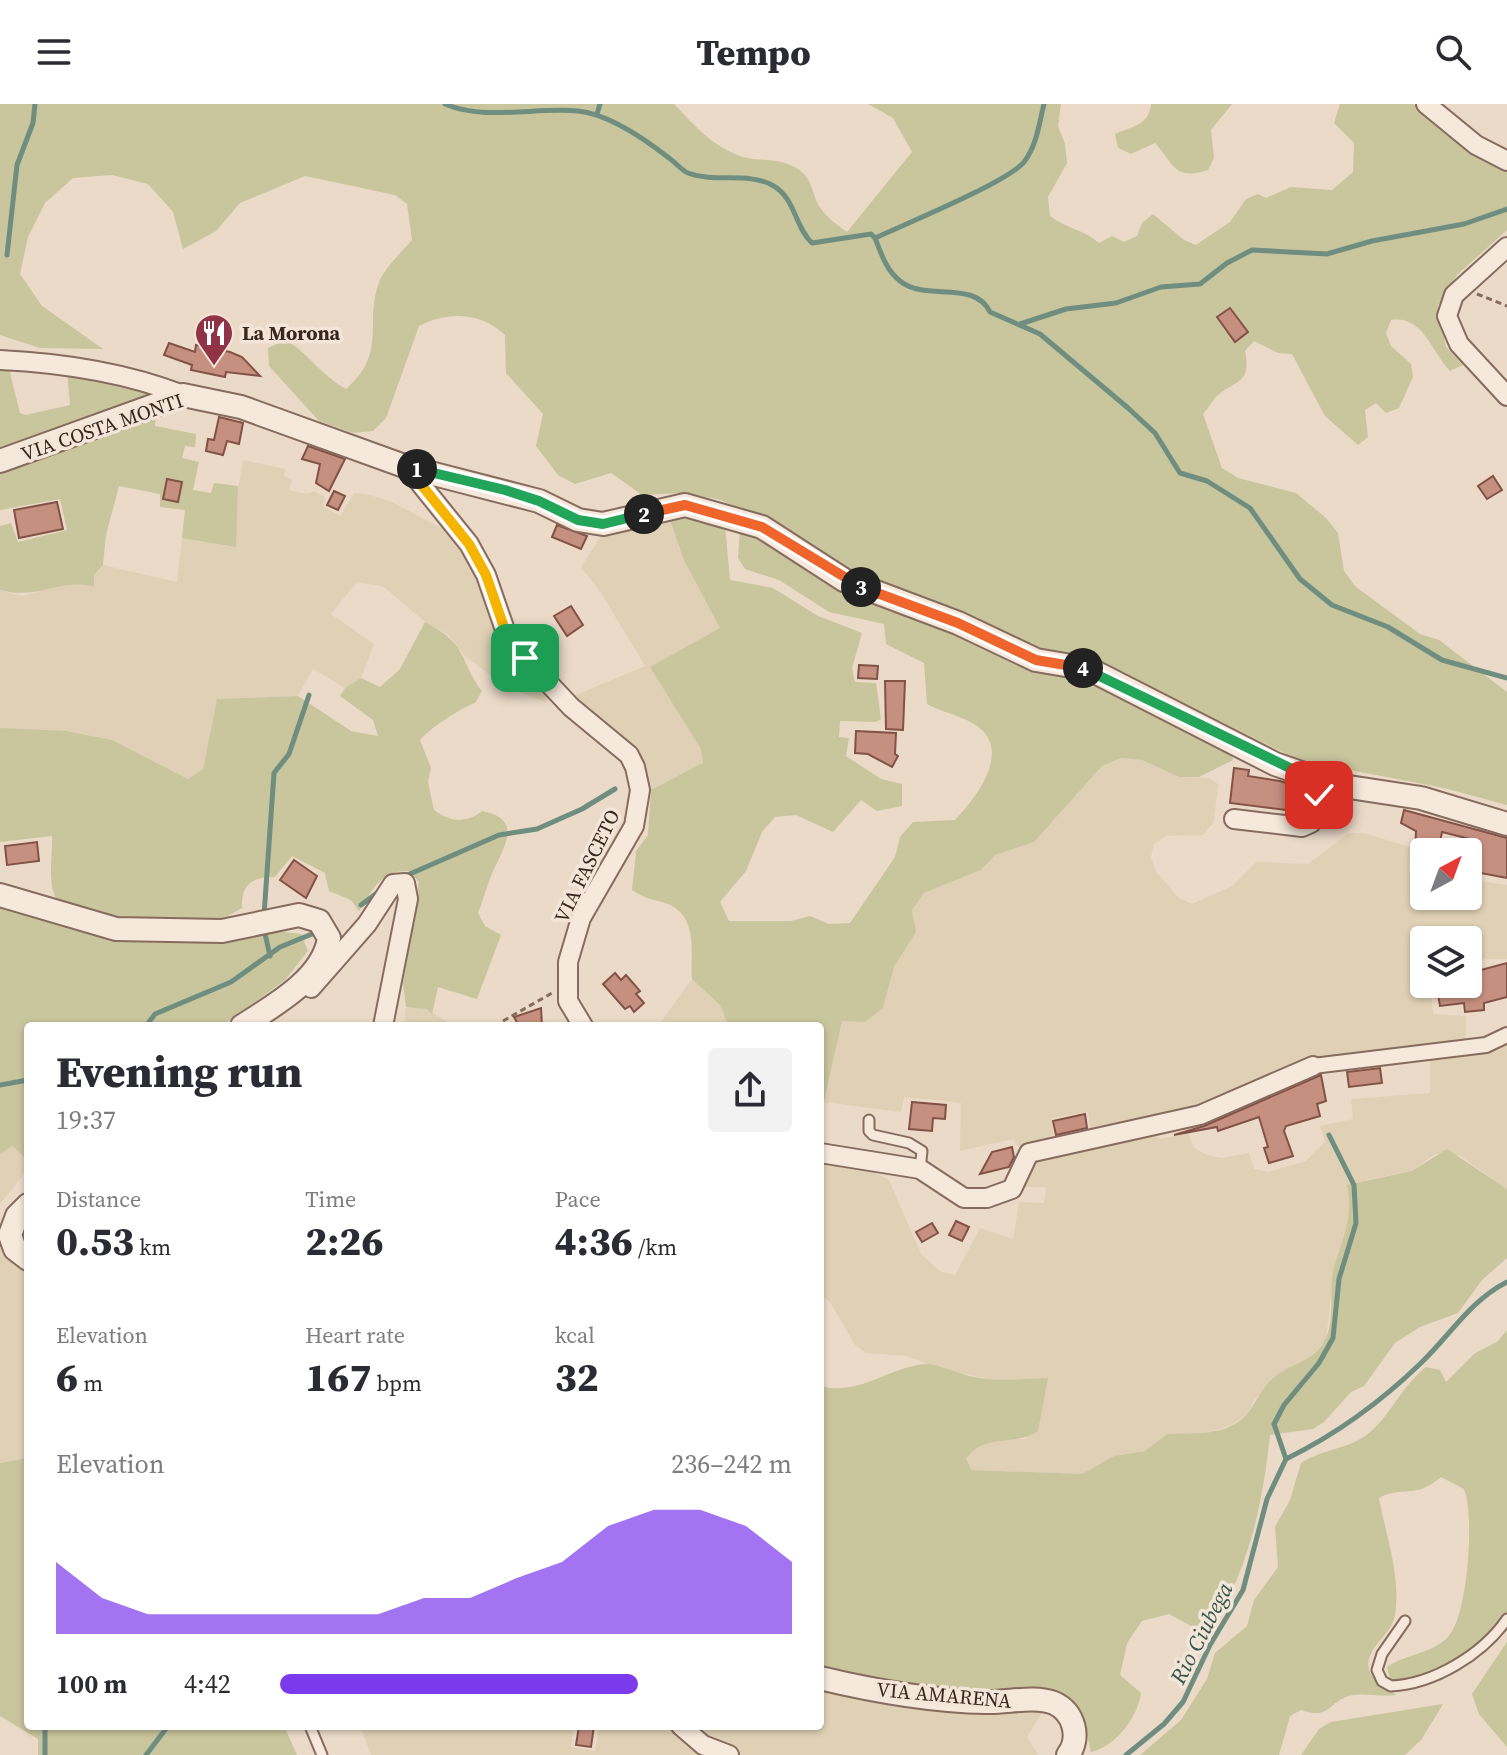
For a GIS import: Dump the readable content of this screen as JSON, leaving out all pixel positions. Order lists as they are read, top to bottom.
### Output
{
  "streets": {
    "street": ["VIA COSTA MONTI", "VIA FASCETO", "VIA AMARENA"]
  },
  "crossings": [
    ["VIA COSTA MONTI", "VIA FASCETO"]
  ],
  "water": ["Rio Ciubega"],
  "places": {
    "restaurant": ["La Morona"]
  },
  "north": "top right",
  "page": {
    "header": "Tempo",
    "pins": [
      "1",
      "2",
      "3",
      "4"
    ],
    "heading": ["Evening run", "19:37"],
    "stats": [
      ["Distance", "0.53 km"],
      ["Time", "2:26"],
      ["Pace", "4:36 /km"],
      ["Elevation", "6 m"],
      ["Heart rate", "167 bpm"],
      ["kcal", "32"]
    ],
    "chart": ["Elevation", "236–242 m"],
    "list": [
      {
        "name": "100 m",
        "note": "4:42"
      }
    ]
  }
}
